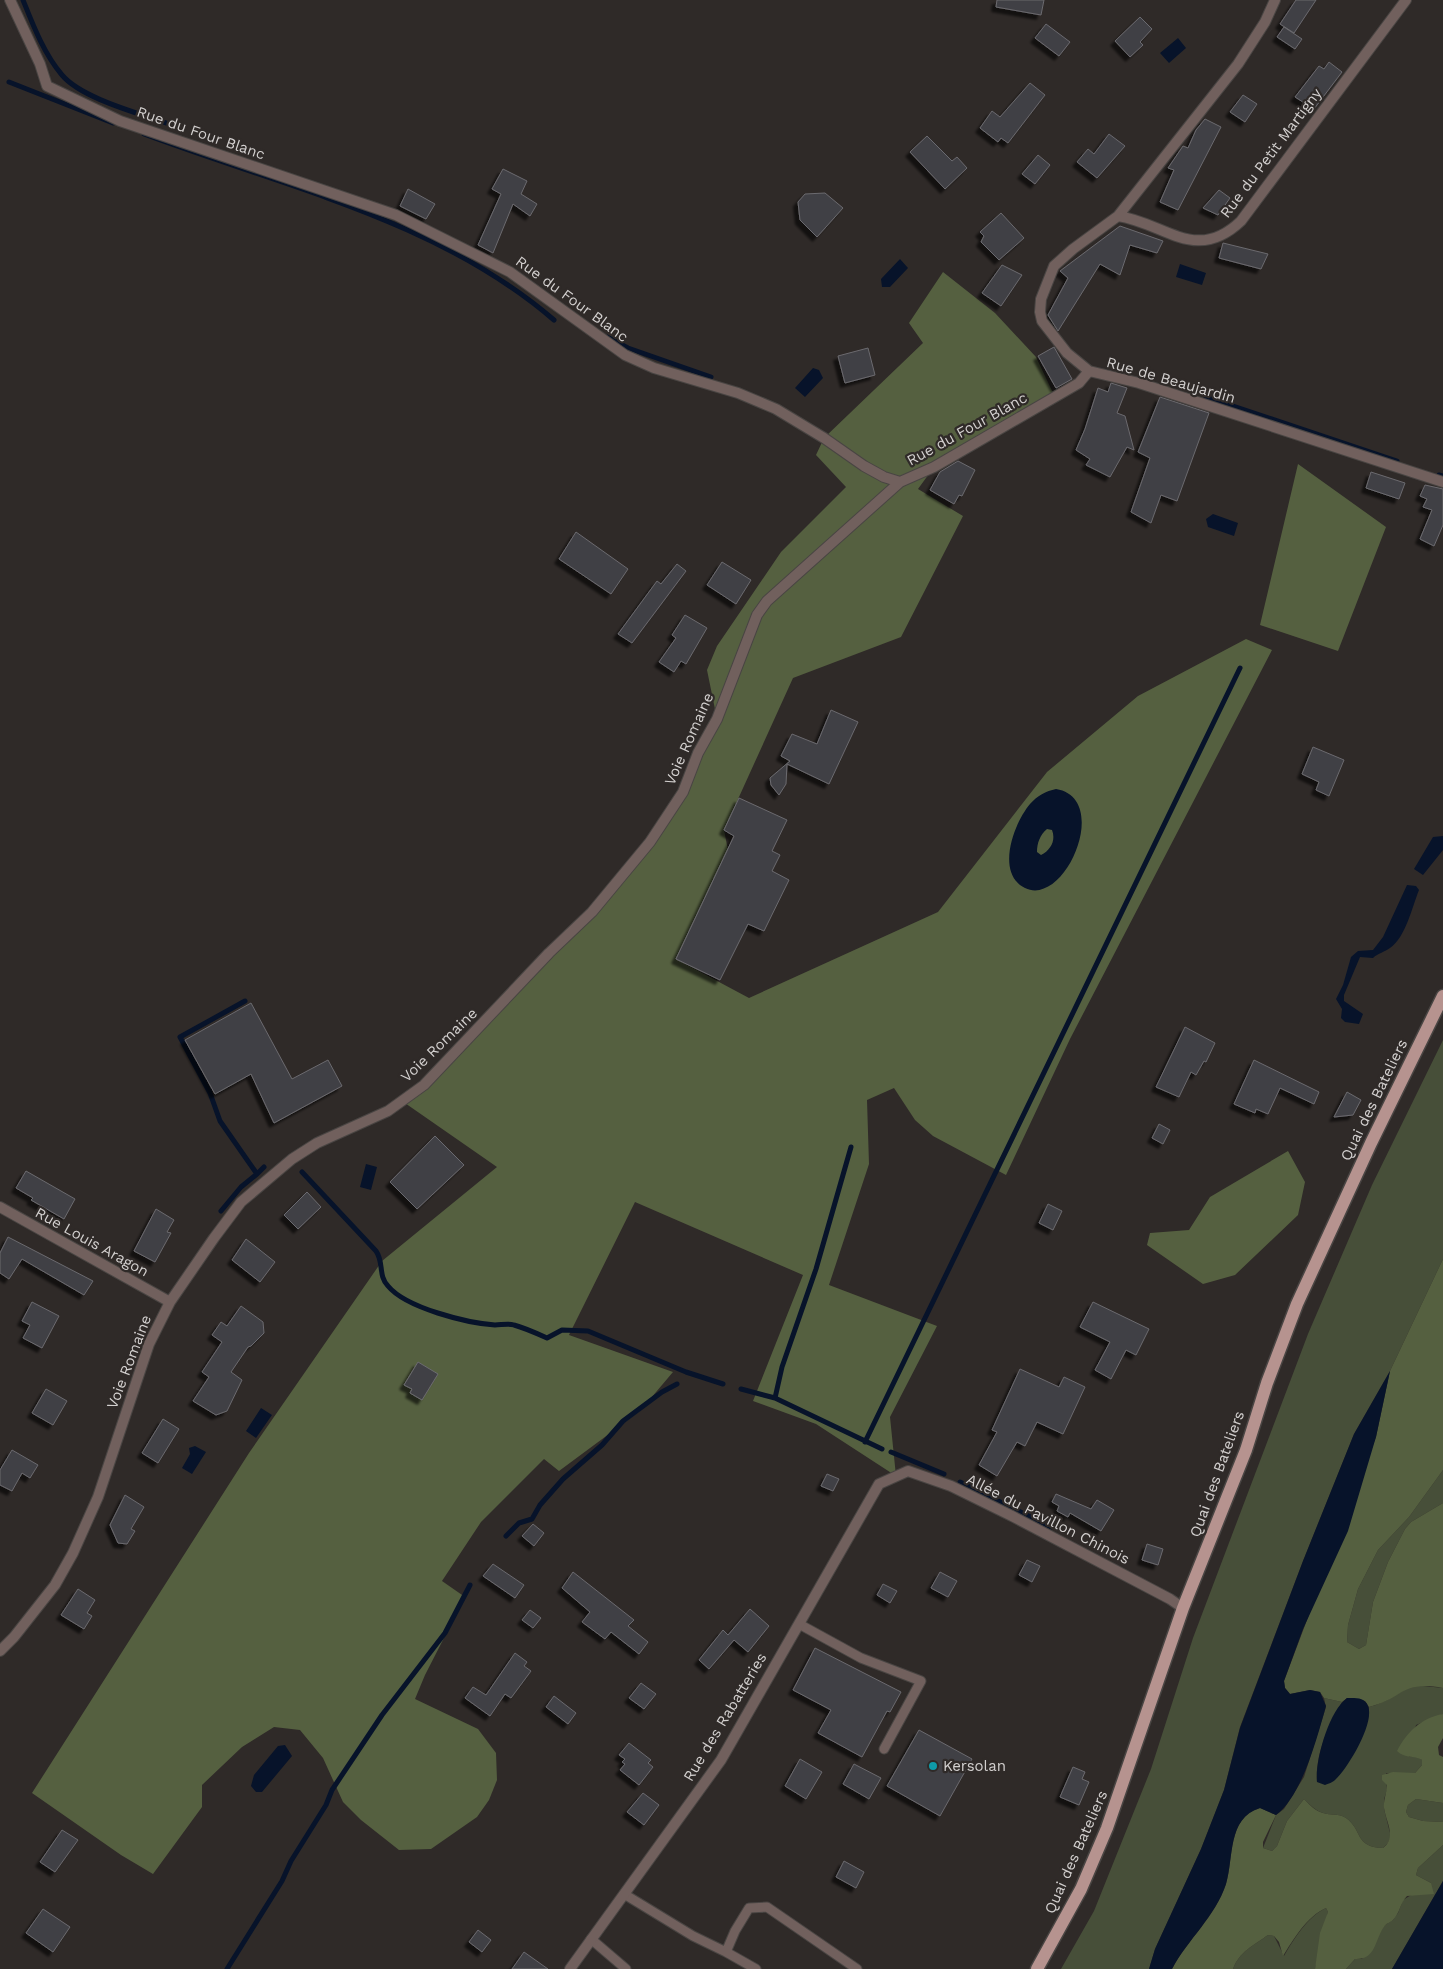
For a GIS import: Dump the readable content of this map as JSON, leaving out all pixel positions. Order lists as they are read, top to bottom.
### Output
{
  "streets": {
    "main road": ["Quai des Bateliers"],
    "street": [
      "Rue du Four Blanc",
      "Rue du Petit Martigny",
      "Rue de Beaujardin",
      "Voie Romaine",
      "Rue Louis Aragon",
      "Allée du Pavillon Chinois",
      "Rue des Rabatteries"
    ]
  },
  "crossings": [
    ["Rue du Four Blanc", "Rue de Beaujardin"],
    ["Rue du Four Blanc", "Voie Romaine"],
    ["Rue du Petit Martigny", "Rue de Beaujardin"],
    ["Voie Romaine", "Rue Louis Aragon"],
    ["Quai des Bateliers", "Allée du Pavillon Chinois"],
    ["Allée du Pavillon Chinois", "Rue des Rabatteries"]
  ],
  "places": ["Kersolan"]
}
